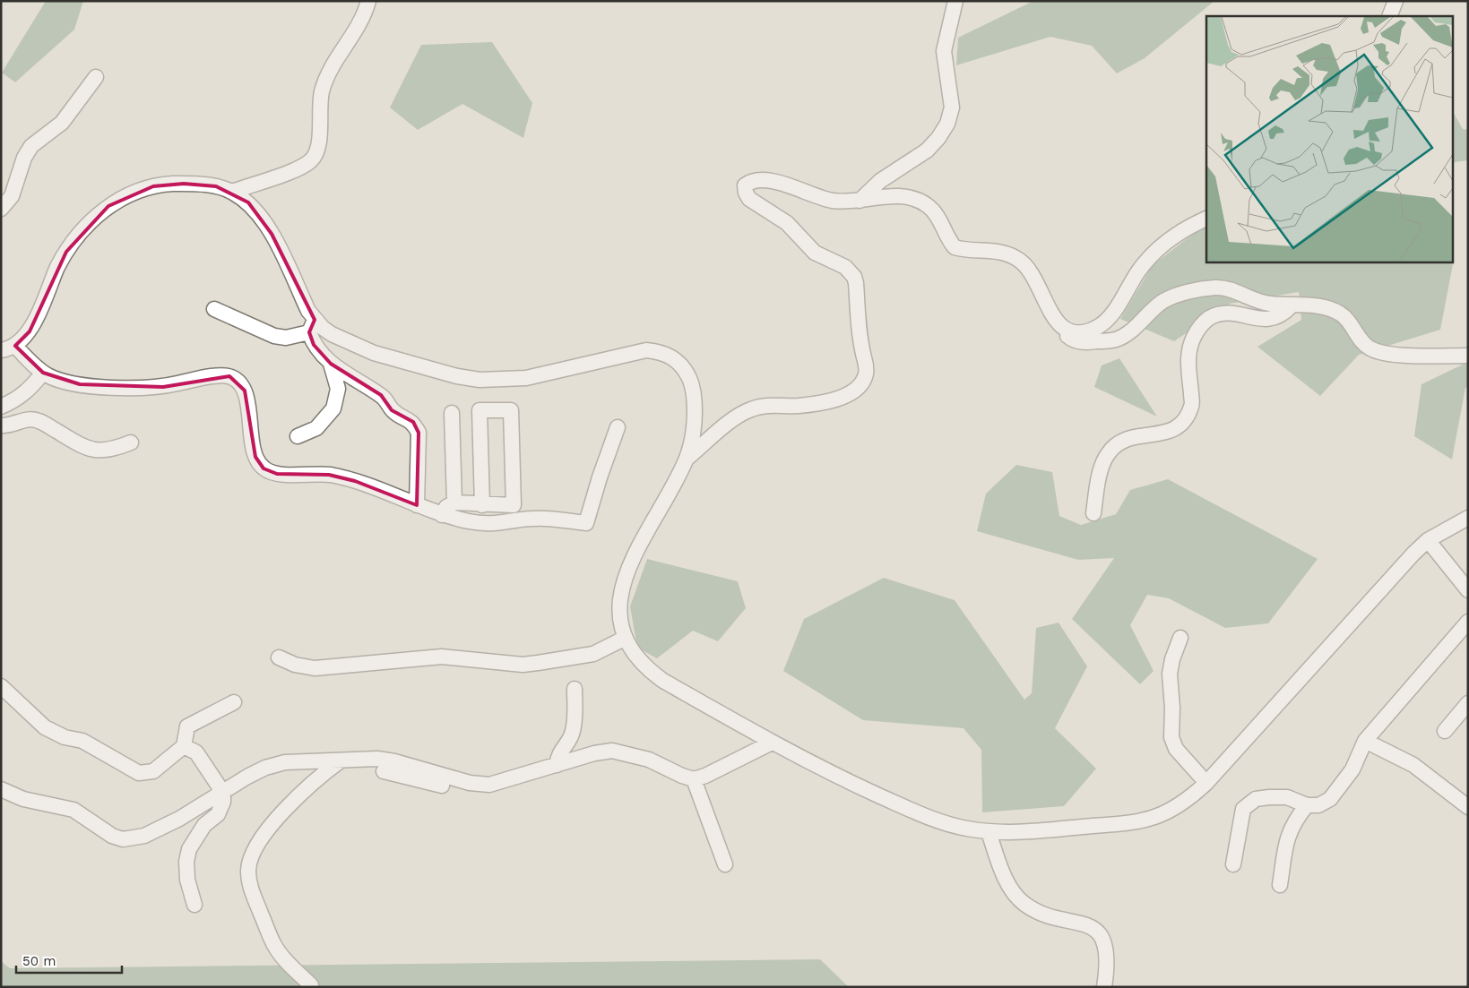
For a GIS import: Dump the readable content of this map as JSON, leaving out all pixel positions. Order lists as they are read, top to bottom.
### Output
{
  "scale_bar": "50 m"
}
